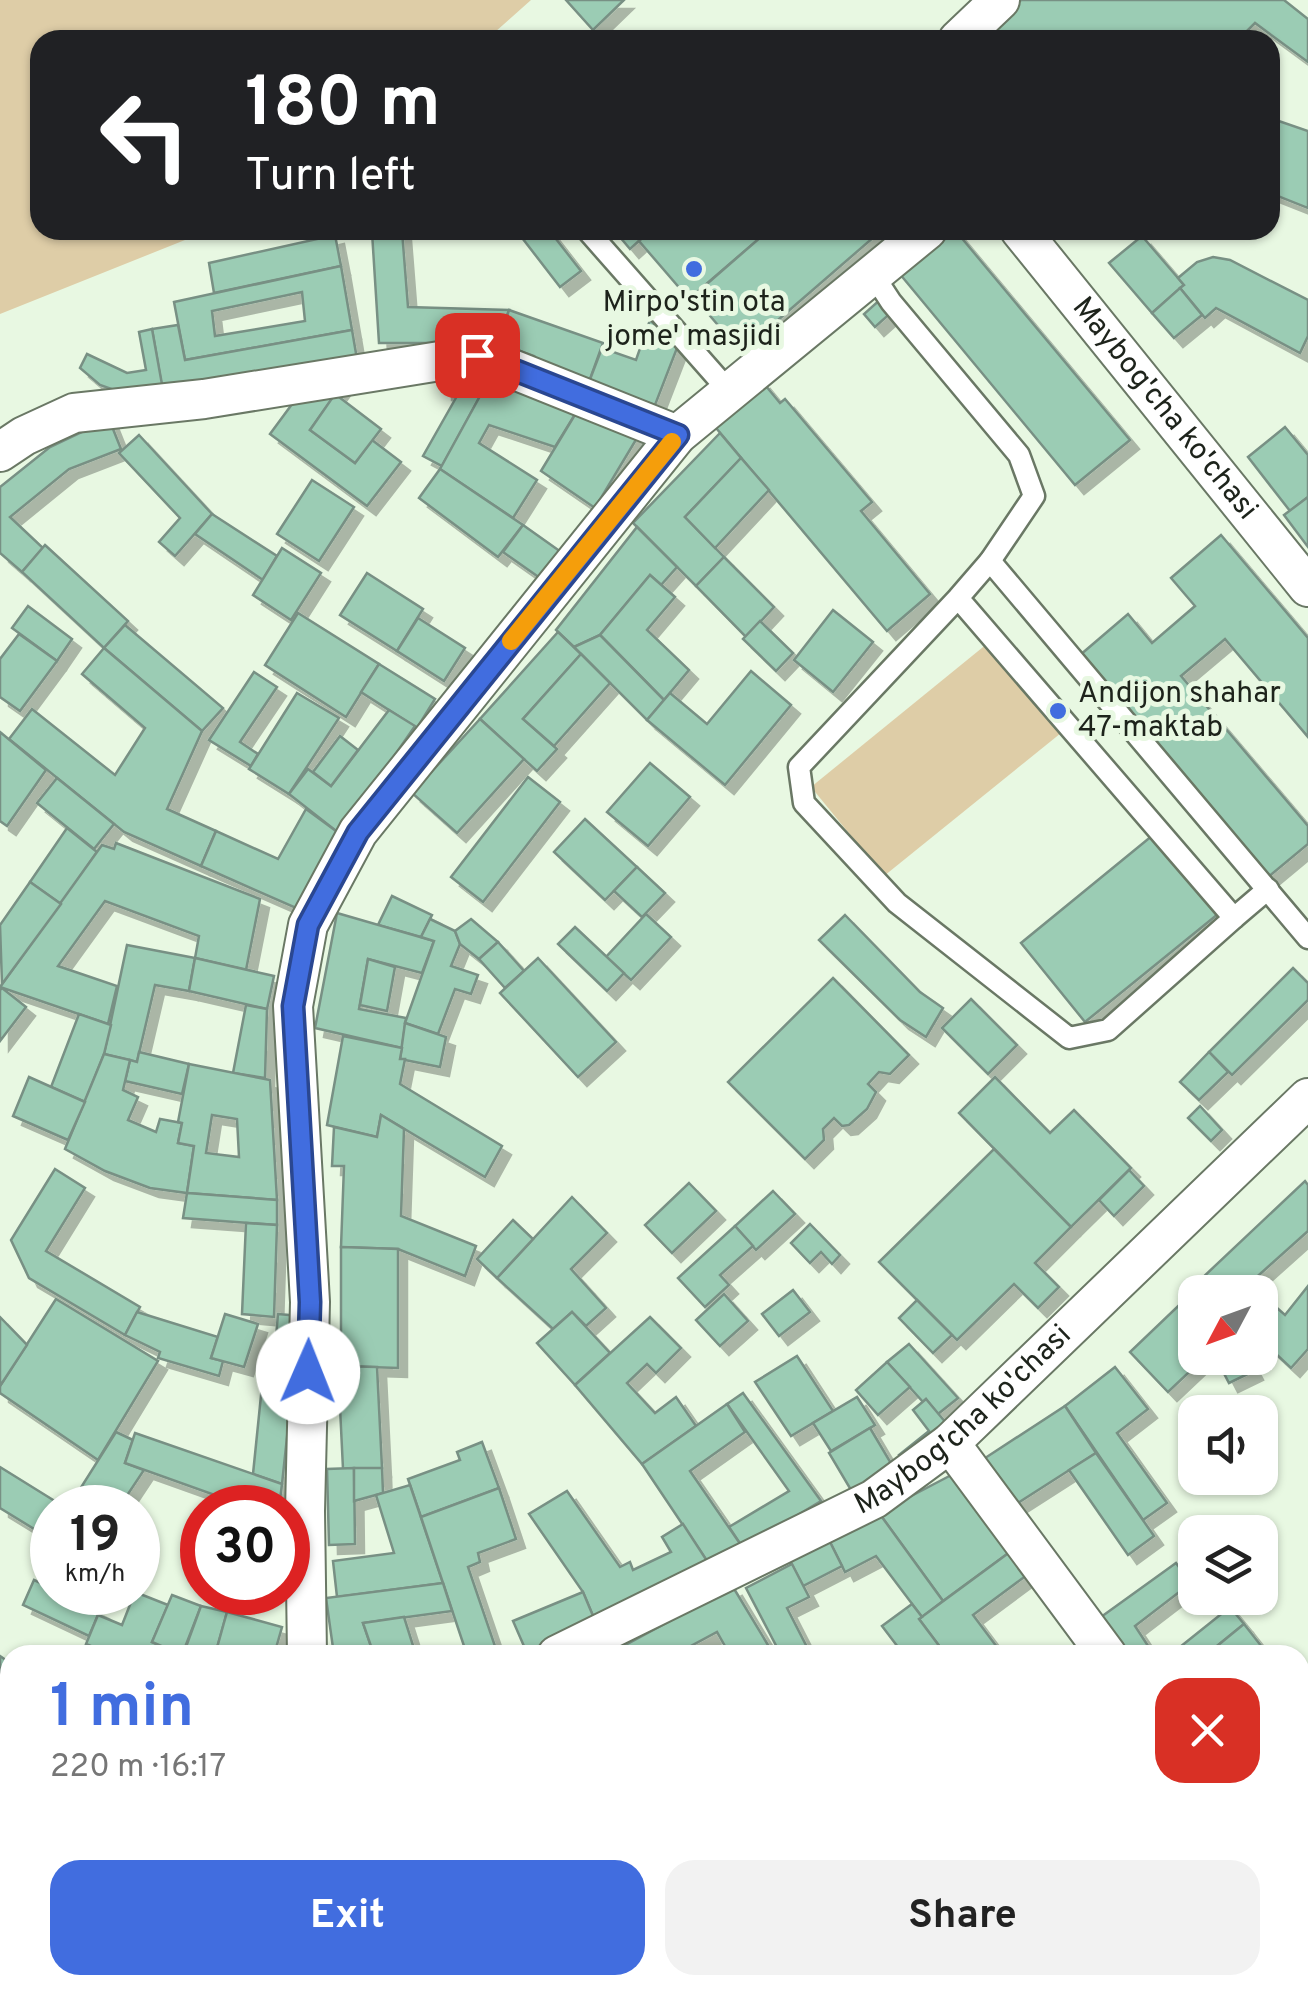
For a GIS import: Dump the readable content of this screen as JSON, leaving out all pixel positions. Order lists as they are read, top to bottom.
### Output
{
  "streets": {
    "street": ["Maybog'cha ko'chasi"]
  },
  "places": ["Mirpo'stin ota jome' masjidi", "Andijon shahar 47-maktab"],
  "north": "bottom left",
  "page": {
    "turn": ["180 m", "Turn left"],
    "speed": "19 km/h",
    "limit": "30",
    "heading": ["1 min", "220 m · 16:17"],
    "buttons": ["Exit", "Share"]
  }
}
